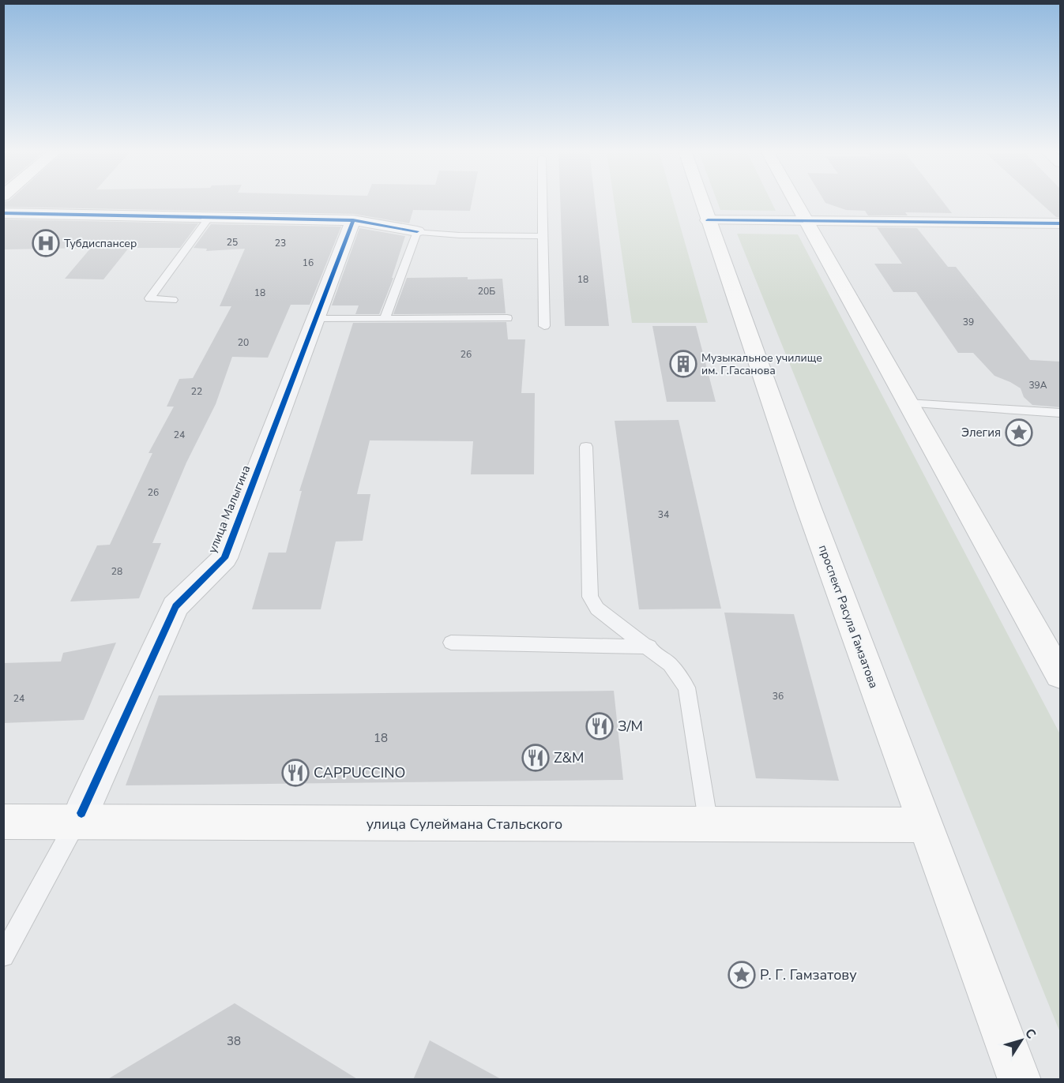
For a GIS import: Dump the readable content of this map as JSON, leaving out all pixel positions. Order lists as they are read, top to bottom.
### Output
{
  "streets": {
    "main road": ["проспект Расула Гамзатова", "улица Сулеймана Стальского"],
    "street": ["улица Малыгина"]
  },
  "crossings": [
    ["улица Малыгина", "улица Сулеймана Стальского"],
    ["проспект Расула Гамзатова", "улица Сулеймана Стальского"]
  ],
  "places": {
    "hospital": ["Тубдиспансер"],
    "building": ["Музыкальное училище им. Г.Гасанова"],
    "place": ["Элегия", "Р. Г. Гамзатову"],
    "restaurant": ["З/М", "Z&M", "CAPPUCCINO"]
  },
  "house_numbers": [
    "25",
    "23",
    "16",
    "18",
    "20Б",
    "18",
    "39",
    "20",
    "26",
    "39А",
    "22",
    "24",
    "26",
    "34",
    "28",
    "36",
    "24",
    "18",
    "38"
  ],
  "north": "top right"
}
